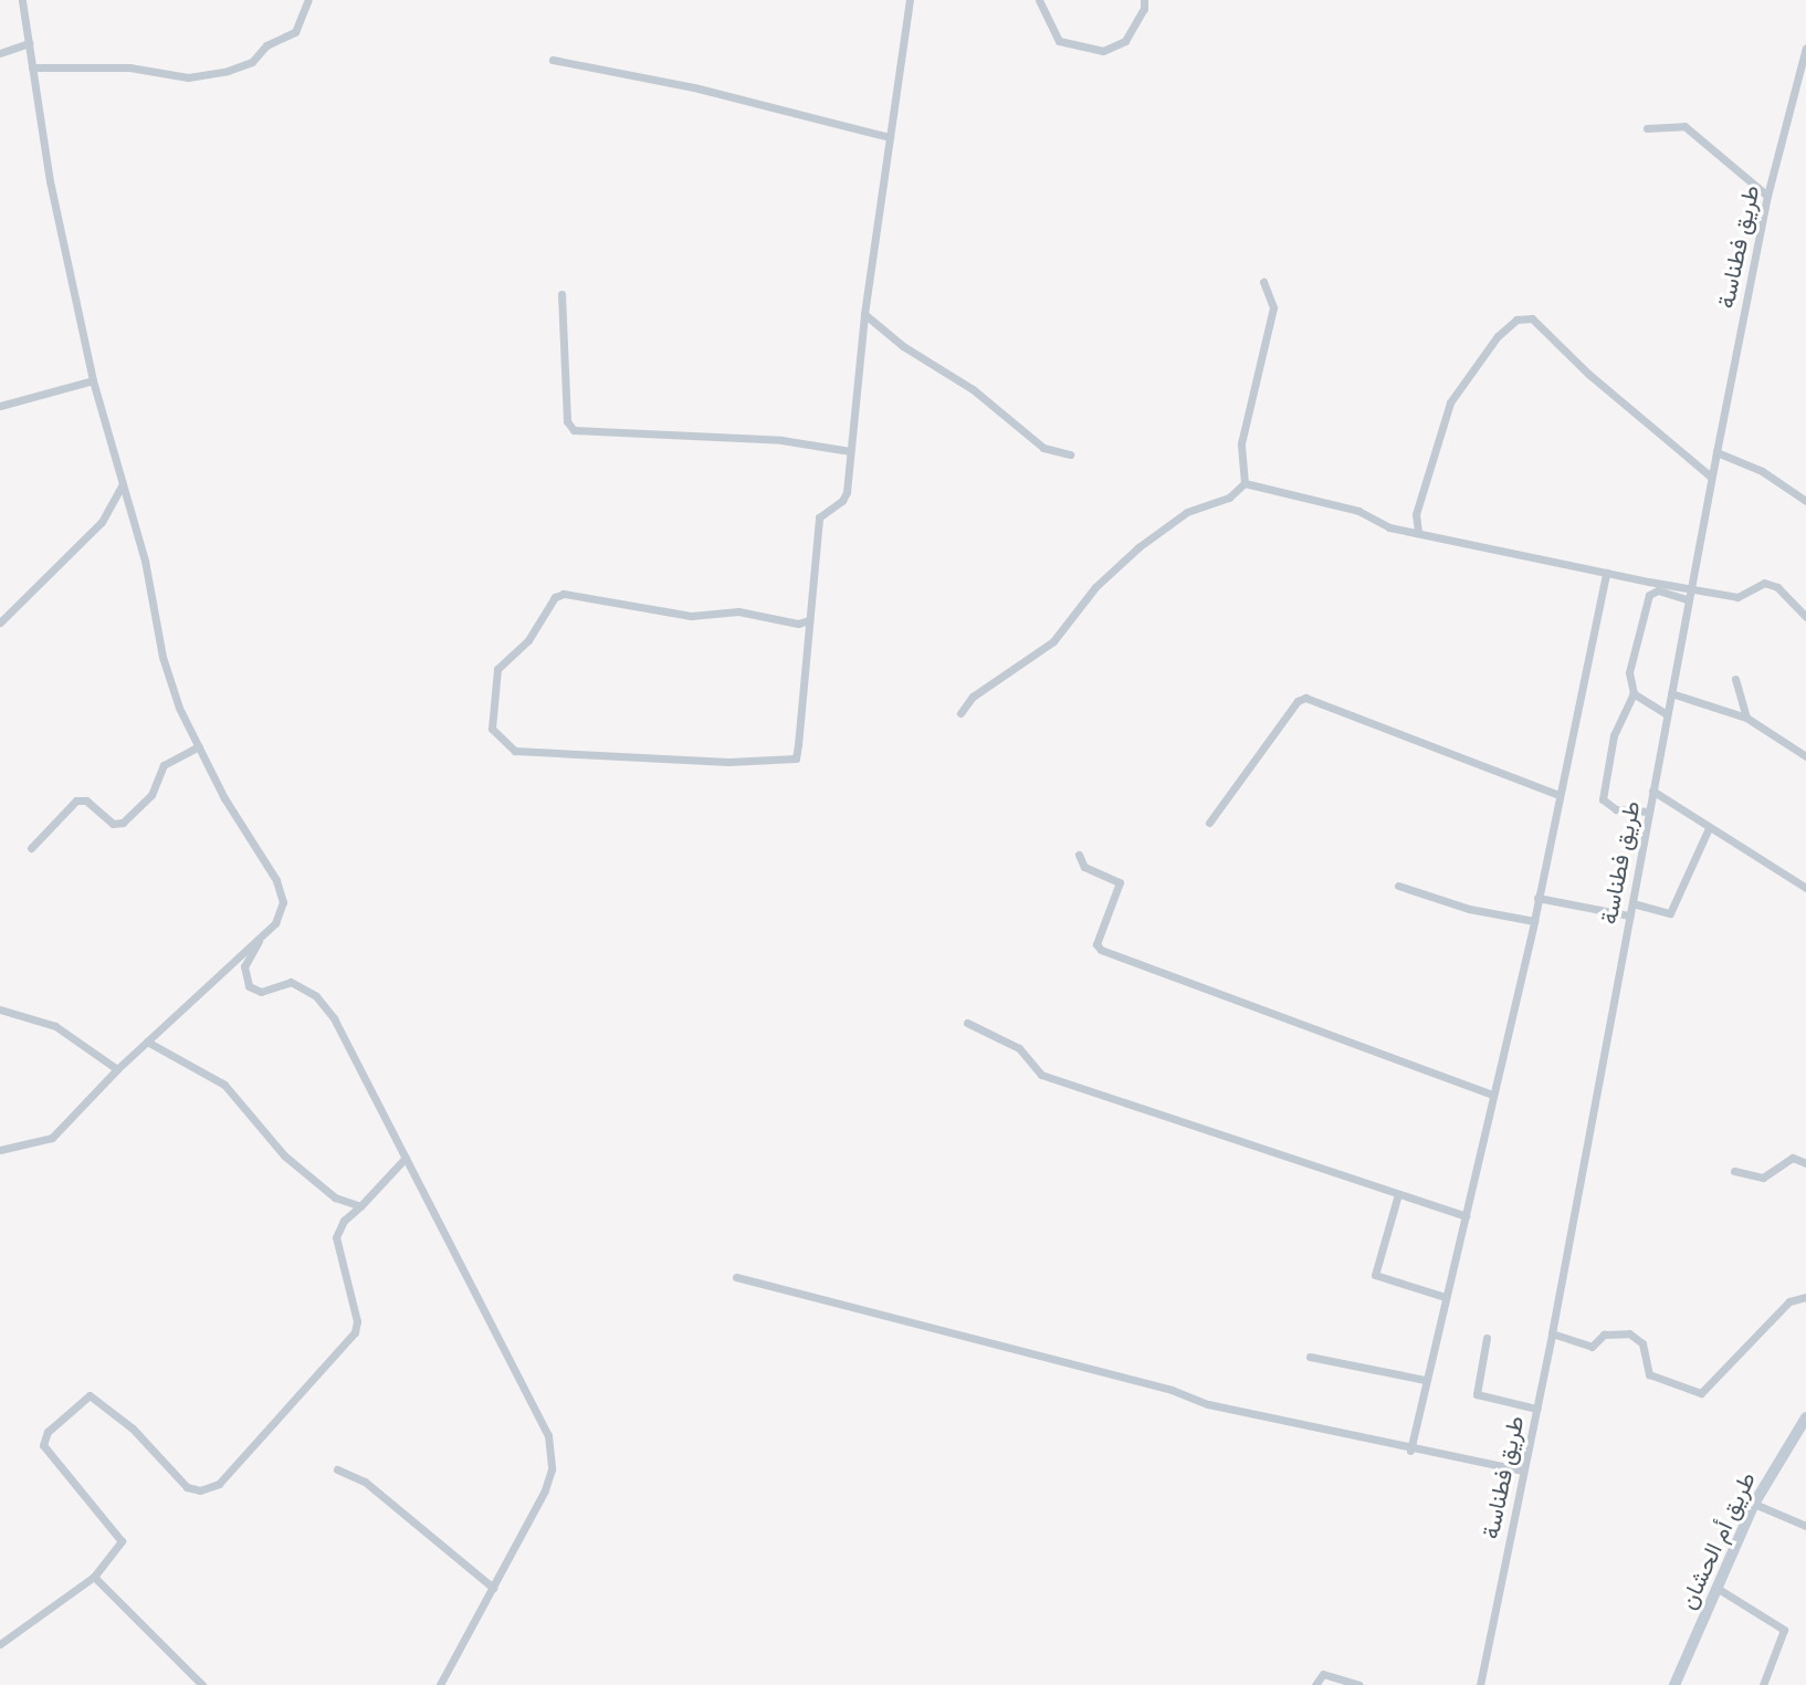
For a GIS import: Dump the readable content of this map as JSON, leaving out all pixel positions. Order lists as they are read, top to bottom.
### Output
{
  "streets": {
    "street": ["طريق فطناسة", "طريق أم الحشان"]
  }
}
